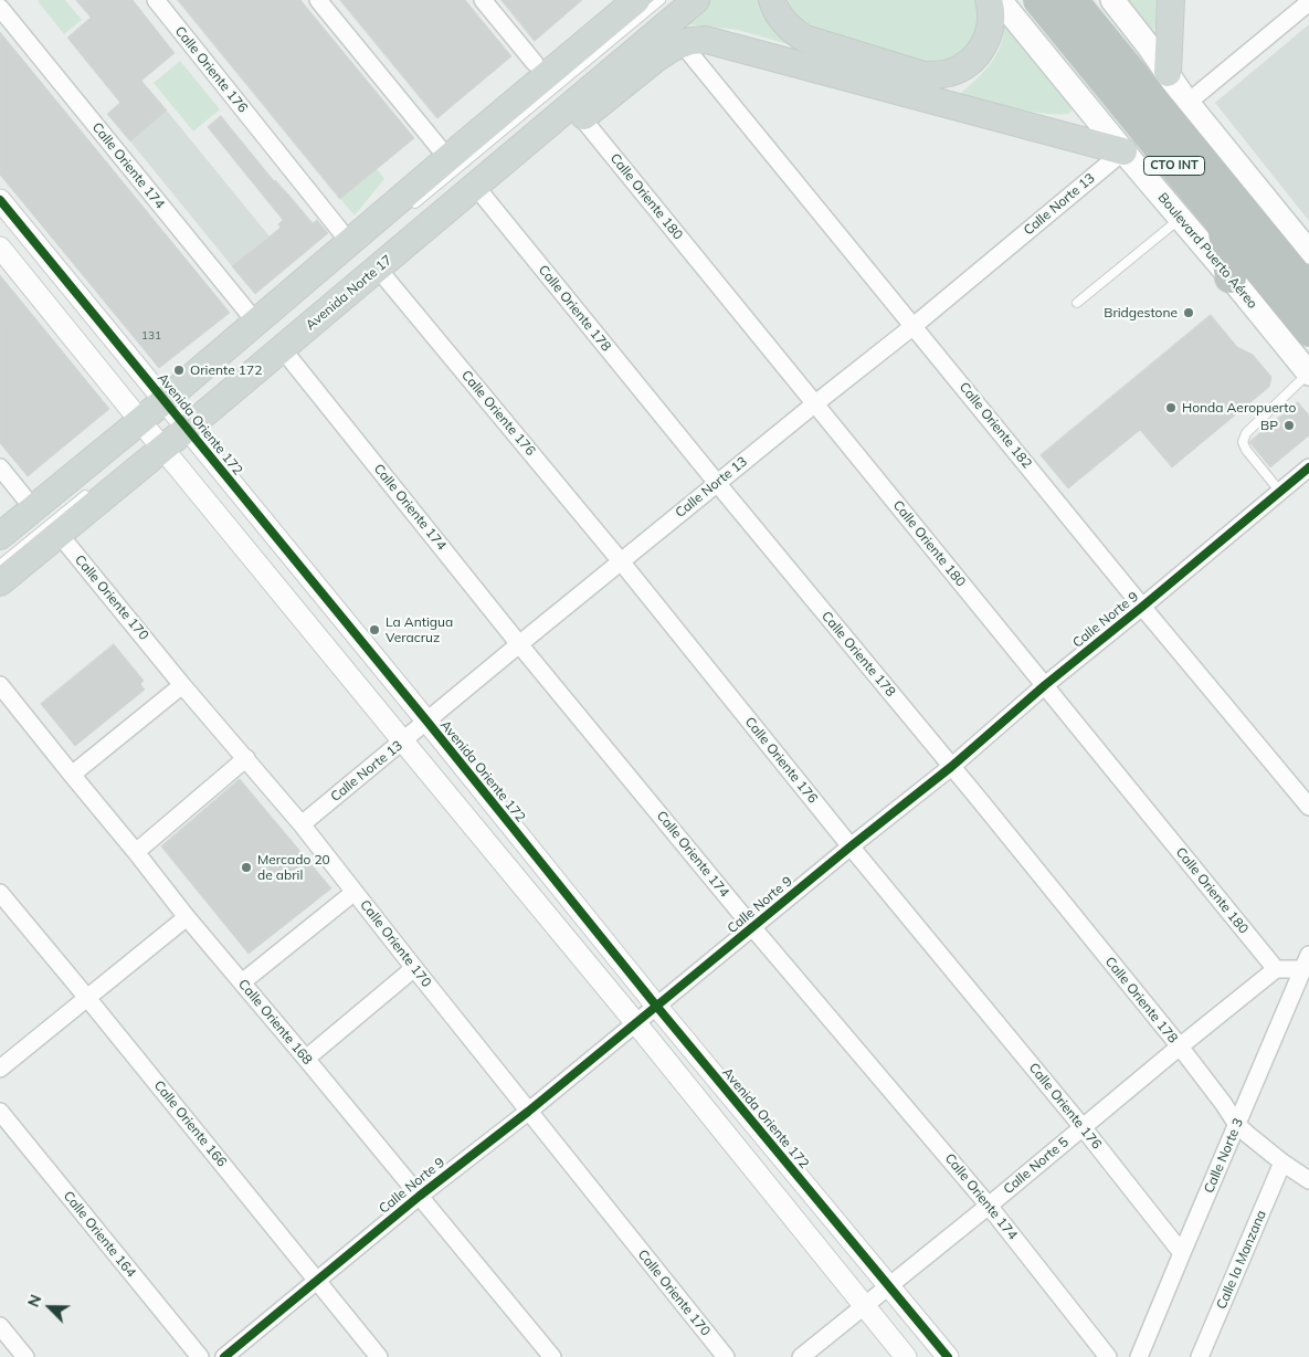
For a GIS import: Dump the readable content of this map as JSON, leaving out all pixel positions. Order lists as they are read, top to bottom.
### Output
{
  "streets": {
    "highway": ["CTO INT"],
    "main road": ["Boulevard Puerto Aéreo", "Avenida Norte 17"],
    "street": [
      "Calle Oriente 176",
      "Calle Oriente 174",
      "Calle Oriente 180",
      "Calle Norte 13",
      "Calle Oriente 178",
      "Avenida Oriente 172",
      "Calle Oriente 182",
      "Calle Oriente 170",
      "Calle Norte 9",
      "Calle Oriente 168",
      "Calle Oriente 166",
      "Calle Norte 3",
      "Calle Norte 5",
      "Calle Oriente 164",
      "Calle la Manzana"
    ]
  },
  "crossings": [
    ["Calle Oriente 176", "Calle Norte 13"],
    ["Calle Oriente 176", "Avenida Norte 17"],
    ["Calle Oriente 176", "Calle Norte 9"],
    ["Calle Oriente 176", "Calle Norte 3"],
    ["Calle Oriente 176", "Calle Norte 5"],
    ["Calle Oriente 174", "Calle Norte 13"],
    ["Calle Oriente 174", "Avenida Norte 17"],
    ["Calle Oriente 174", "Calle Norte 9"],
    ["Calle Oriente 174", "Calle Norte 5"],
    ["Calle Oriente 180", "Calle Norte 13"],
    ["Calle Oriente 180", "Calle Norte 9"],
    ["Calle Oriente 180", "Calle Norte 5"],
    ["Calle Norte 13", "Boulevard Puerto Aéreo"],
    ["Calle Norte 13", "Calle Oriente 178"],
    ["Calle Norte 13", "Avenida Oriente 172"],
    ["Calle Norte 13", "Calle Oriente 182"],
    ["Calle Norte 13", "Calle Oriente 170"],
    ["Avenida Norte 17", "Calle Oriente 178"],
    ["Avenida Norte 17", "Avenida Oriente 172"],
    ["Avenida Norte 17", "Calle Oriente 170"],
    ["Calle Oriente 178", "Calle Norte 9"],
    ["Calle Oriente 178", "Calle Norte 3"],
    ["Calle Oriente 178", "Calle Norte 5"],
    ["Calle Oriente 178", "Calle la Manzana"],
    ["Avenida Oriente 172", "Calle Norte 9"],
    ["Avenida Oriente 172", "Calle Norte 5"],
    ["Calle Oriente 182", "Calle Norte 9"],
    ["Calle Oriente 170", "Calle Norte 9"],
    ["Calle Norte 9", "Calle Oriente 168"],
    ["Calle Norte 9", "Calle Oriente 166"]
  ],
  "places": [
    "Bridgestone",
    "Oriente 172",
    "Honda Aeropuerto",
    "BP",
    "La Antigua Veracruz",
    "Mercado 20 de abril"
  ],
  "house_numbers": ["131"],
  "north": "top left"
}
